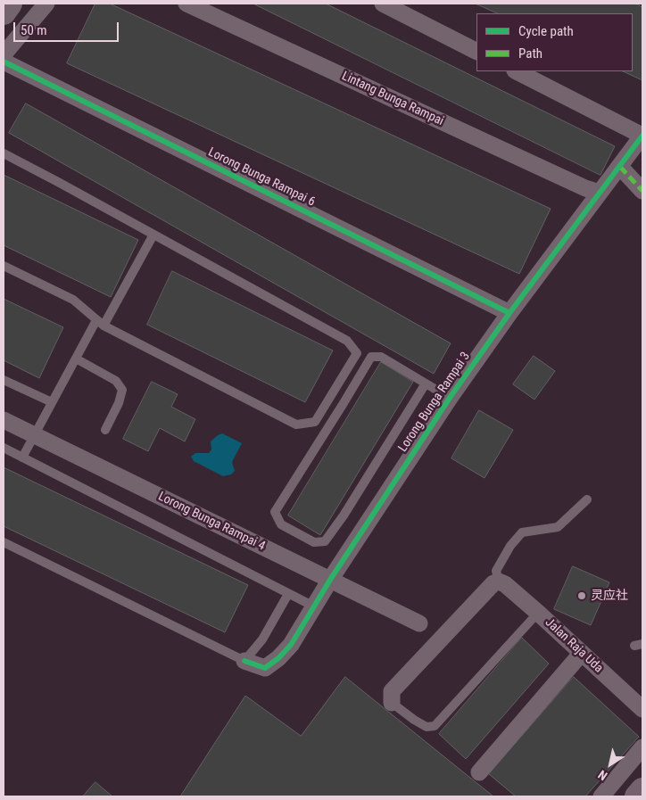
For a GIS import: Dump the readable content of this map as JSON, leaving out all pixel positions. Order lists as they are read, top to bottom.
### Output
{
  "streets": {
    "street": [
      "Lintang Bunga Rampai",
      "Lorong Bunga Rampai 6",
      "Lorong Bunga Rampai 3",
      "Lorong Bunga Rampai 4",
      "Jalan Raja Uda"
    ]
  },
  "crossings": [
    ["Lintang Bunga Rampai", "Lorong Bunga Rampai 3"],
    ["Lorong Bunga Rampai 6", "Lorong Bunga Rampai 3"],
    ["Lorong Bunga Rampai 3", "Lorong Bunga Rampai 4"]
  ],
  "places": ["灵应社"],
  "legend": ["Cycle path", "Path"],
  "scale_bar": "50 m",
  "north": "bottom left"
}
